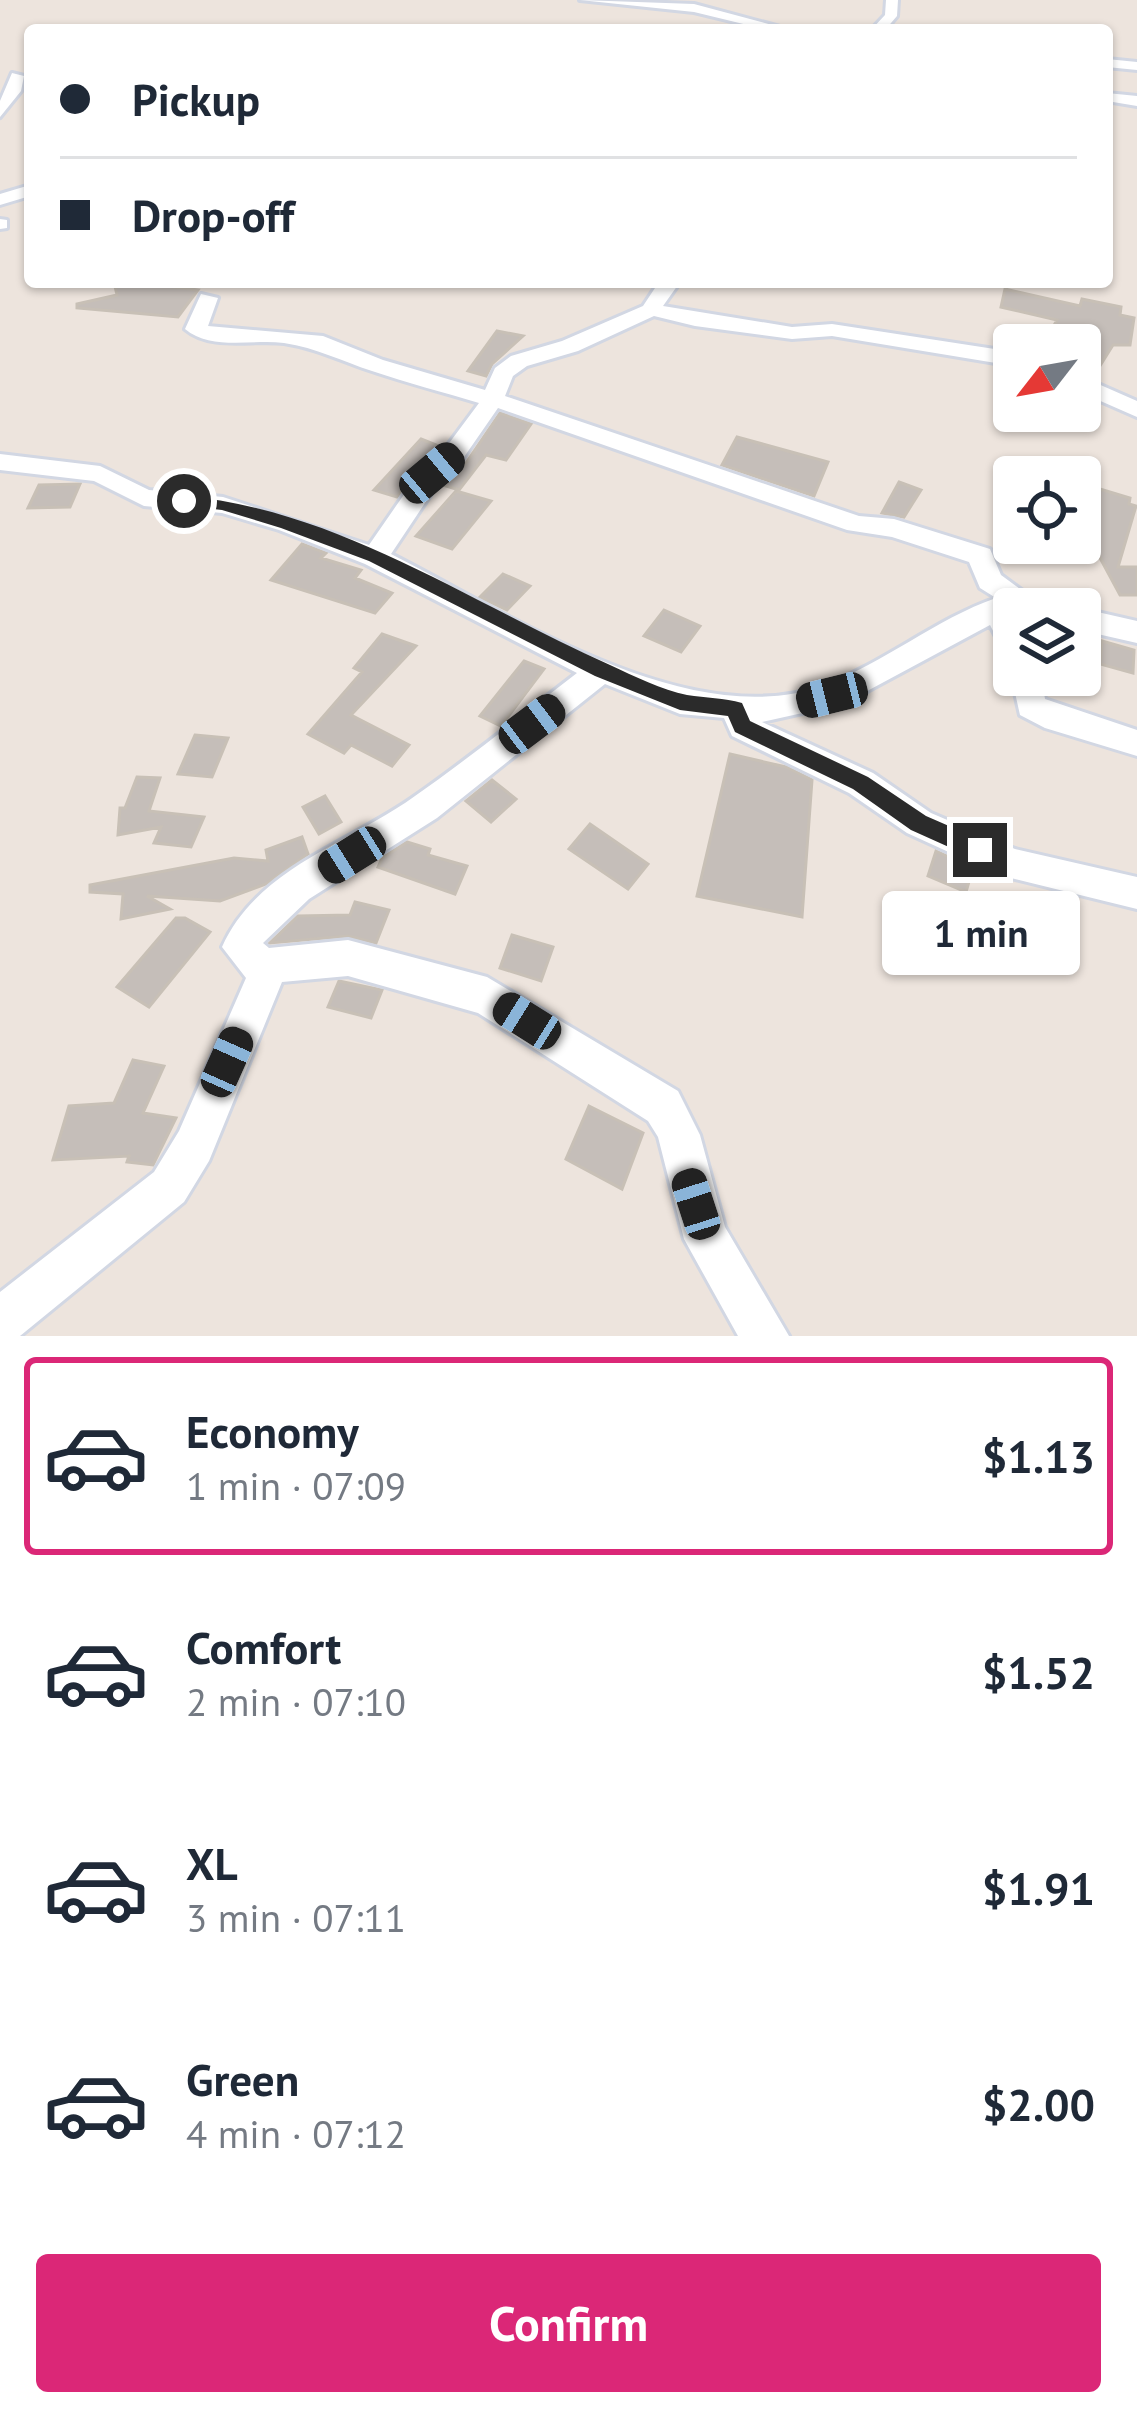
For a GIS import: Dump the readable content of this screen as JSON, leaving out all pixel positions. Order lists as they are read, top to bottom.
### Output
{
  "north": "bottom left",
  "page": {
    "banner": ["Pickup", "Drop-off"],
    "bubble": "1 min",
    "list": [
      {
        "name": "Economy",
        "note": "1 min · 07:09",
        "value": "$1.13"
      },
      {
        "name": "Comfort",
        "note": "2 min · 07:10",
        "value": "$1.52"
      },
      {
        "name": "XL",
        "note": "3 min · 07:11",
        "value": "$1.91"
      },
      {
        "name": "Green",
        "note": "4 min · 07:12",
        "value": "$2.00"
      }
    ],
    "buttons": "Confirm"
  }
}
